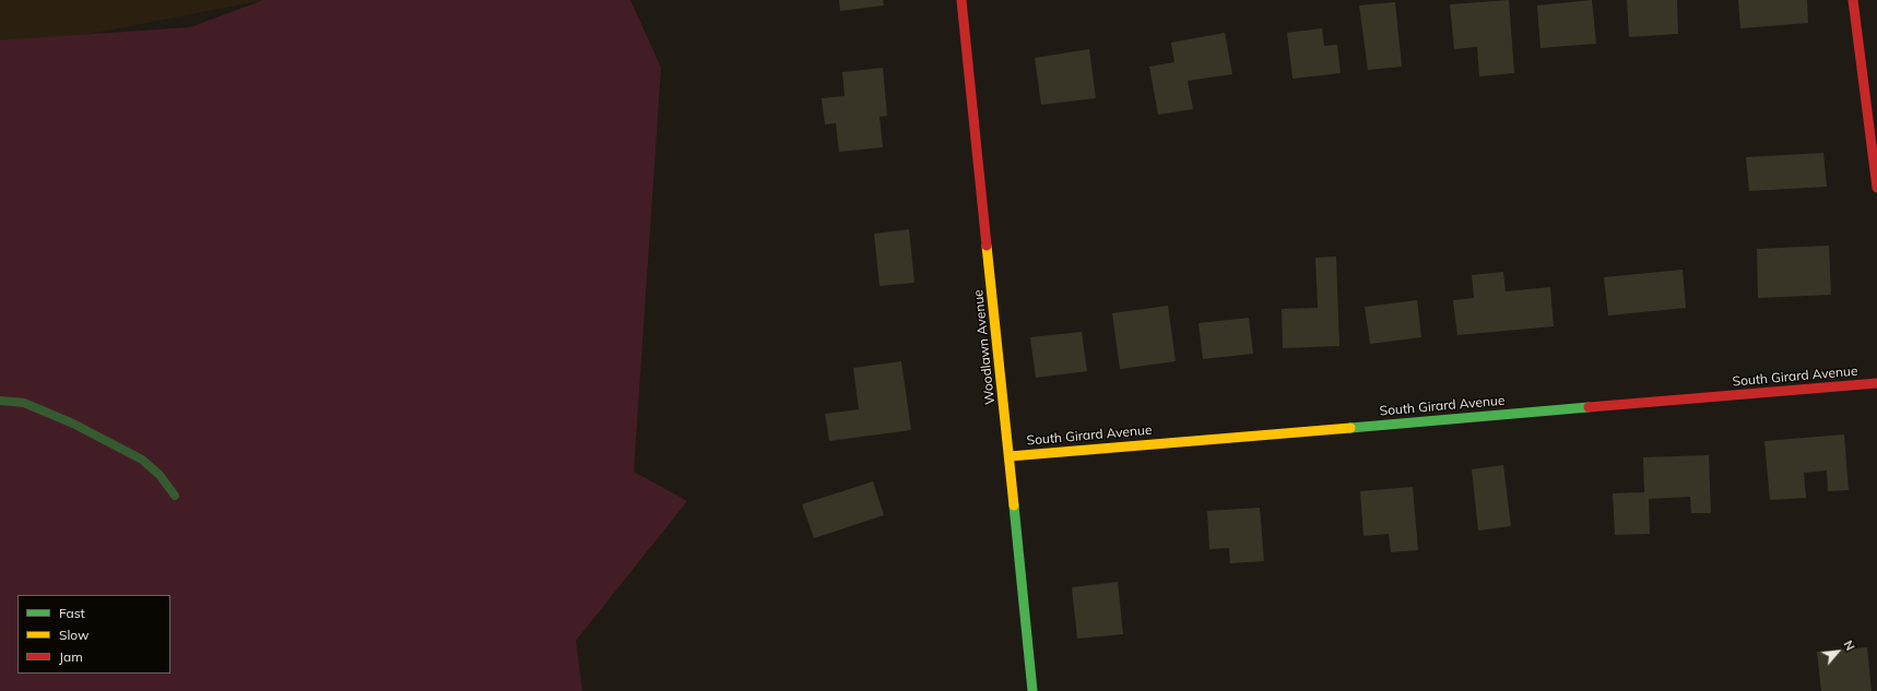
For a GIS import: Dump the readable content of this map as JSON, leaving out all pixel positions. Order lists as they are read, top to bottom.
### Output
{
  "streets": {
    "street": ["Woodlawn Avenue", "South Girard Avenue"]
  },
  "crossings": [
    ["Woodlawn Avenue", "South Girard Avenue"]
  ],
  "legend": ["Fast", "Slow", "Jam"],
  "north": "top right"
}
